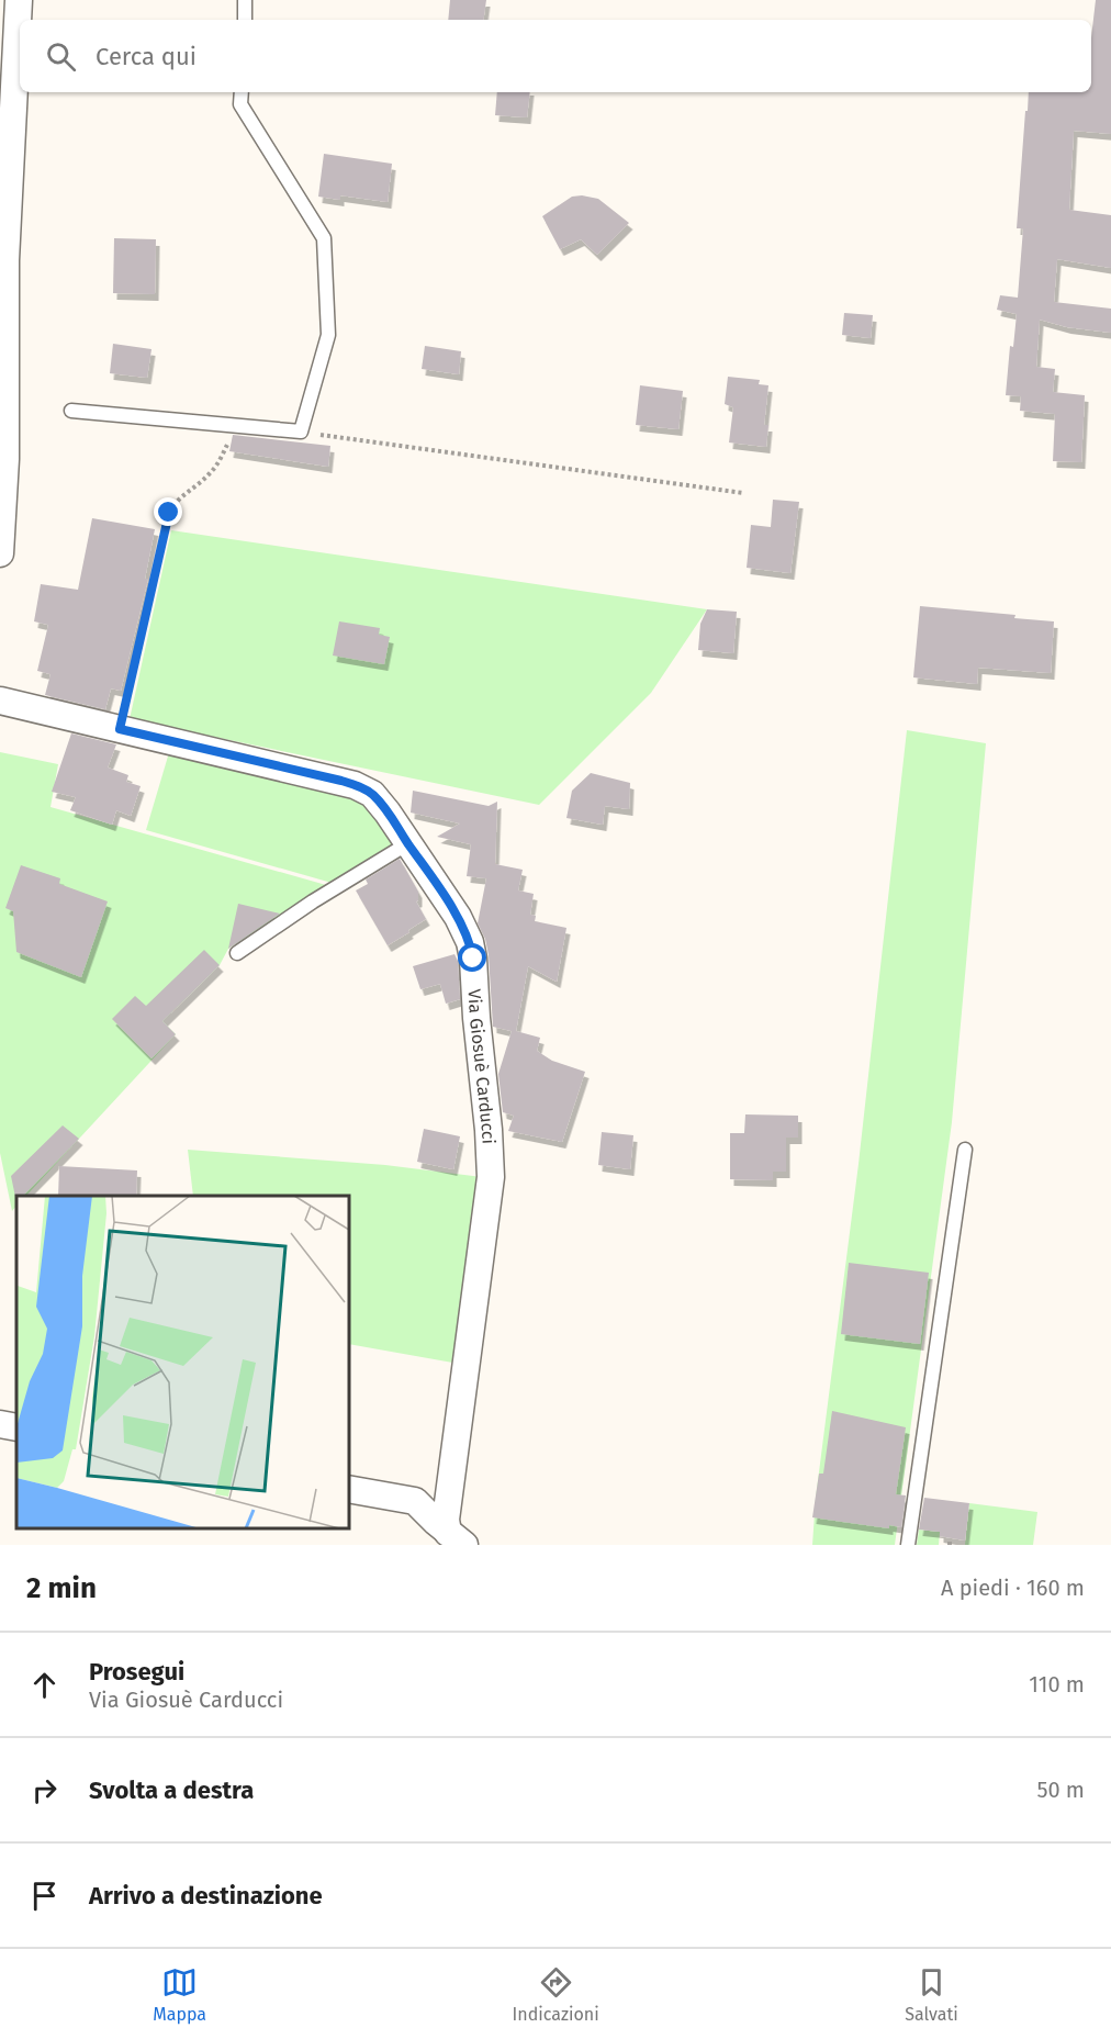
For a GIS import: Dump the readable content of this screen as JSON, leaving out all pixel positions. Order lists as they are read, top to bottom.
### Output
{
  "streets": {
    "street": ["Via Giosuè Carducci"]
  },
  "page": {
    "search": "Cerca qui",
    "heading": ["2 min", "A piedi · 160 m"],
    "list": [
      ["Prosegui", "Via Giosuè Carducci", "110 m"],
      ["Svolta a destra", "50 m"],
      "Arrivo a destinazione"
    ],
    "nav": ["Mappa", "Indicazioni", "Salvati"]
  }
}
